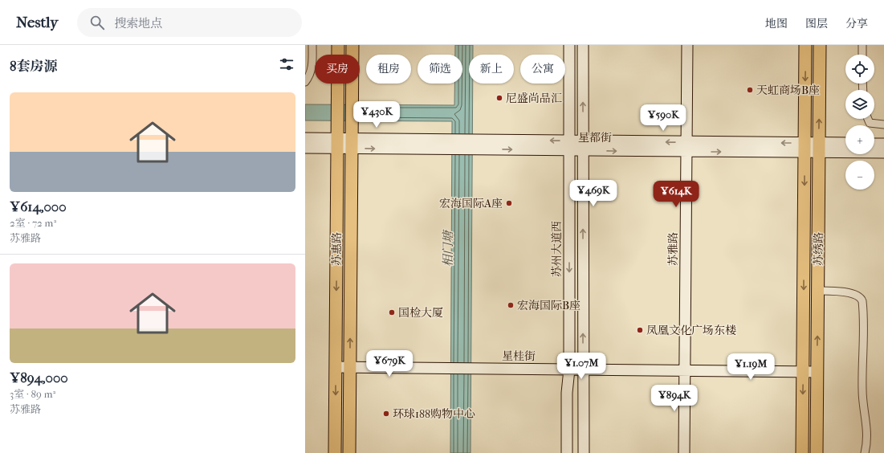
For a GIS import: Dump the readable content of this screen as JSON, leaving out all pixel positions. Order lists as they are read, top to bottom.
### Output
{
  "streets": {
    "main road": [
      "星都街",
      "苏惠路",
      "苏州大道西",
      "苏雅路",
      "苏绣路",
      "星桂街"
    ]
  },
  "crossings": [
    ["星都街", "苏惠路"],
    ["星都街", "苏州大道西"],
    ["星都街", "苏雅路"],
    ["星都街", "苏绣路"],
    ["苏惠路", "星桂街"],
    ["苏州大道西", "星桂街"],
    ["苏雅路", "星桂街"],
    ["苏绣路", "星桂街"]
  ],
  "water": ["相门塘"],
  "places": [
    "天虹商场B座",
    "尼盛尚品汇",
    "宏海国际A座",
    "宏海国际B座",
    "国检大厦",
    "凤凰文化广场东楼",
    "环球188购物中心"
  ],
  "page": {
    "header": "Nestly",
    "search": "搜索地点",
    "nav": ["地图", "图层", "分享"],
    "heading": "8套房源",
    "map_buttons": ["+", "−"],
    "chip": [
      "买房",
      "租房",
      "筛选",
      "新上",
      "公寓"
    ],
    "list": [
      {
        "name": "¥614,000",
        "note": "2室 · 72 m² · 苏雅路"
      },
      {
        "name": "¥894,000",
        "note": "3室 · 89 m² · 苏雅路"
      }
    ],
    "price": [
      "¥430K",
      "¥590K",
      "¥469K",
      "¥614K",
      "¥679K",
      "¥1.07M",
      "¥1.19M",
      "¥894K"
    ]
  }
}
